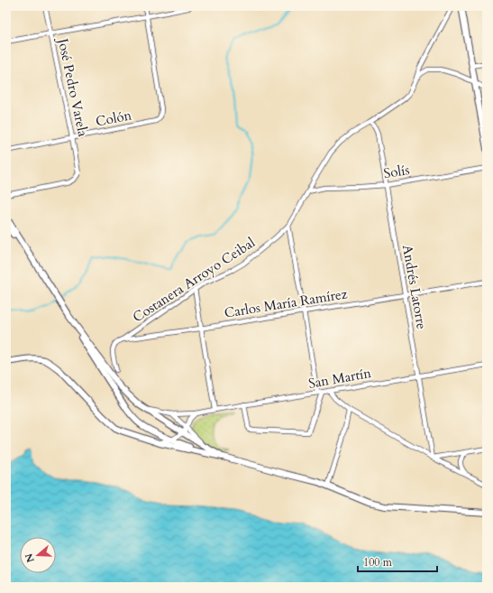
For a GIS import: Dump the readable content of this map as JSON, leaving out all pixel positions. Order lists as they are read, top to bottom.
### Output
{
  "streets": {
    "street": [
      "José Pedro Varela",
      "Colón",
      "Solís",
      "Costanera Arroyo Ceibal",
      "Andrés Latorre",
      "Carlos María Ramírez",
      "San Martín"
    ]
  },
  "crossings": [
    ["José Pedro Varela", "Colón"],
    ["Solís", "Costanera Arroyo Ceibal"],
    ["Solís", "Andrés Latorre"],
    ["Costanera Arroyo Ceibal", "Andrés Latorre"],
    ["Costanera Arroyo Ceibal", "Carlos María Ramírez"],
    ["Andrés Latorre", "Carlos María Ramírez"],
    ["Andrés Latorre", "San Martín"]
  ],
  "scale_bar": "100 m",
  "north": "left"
}
